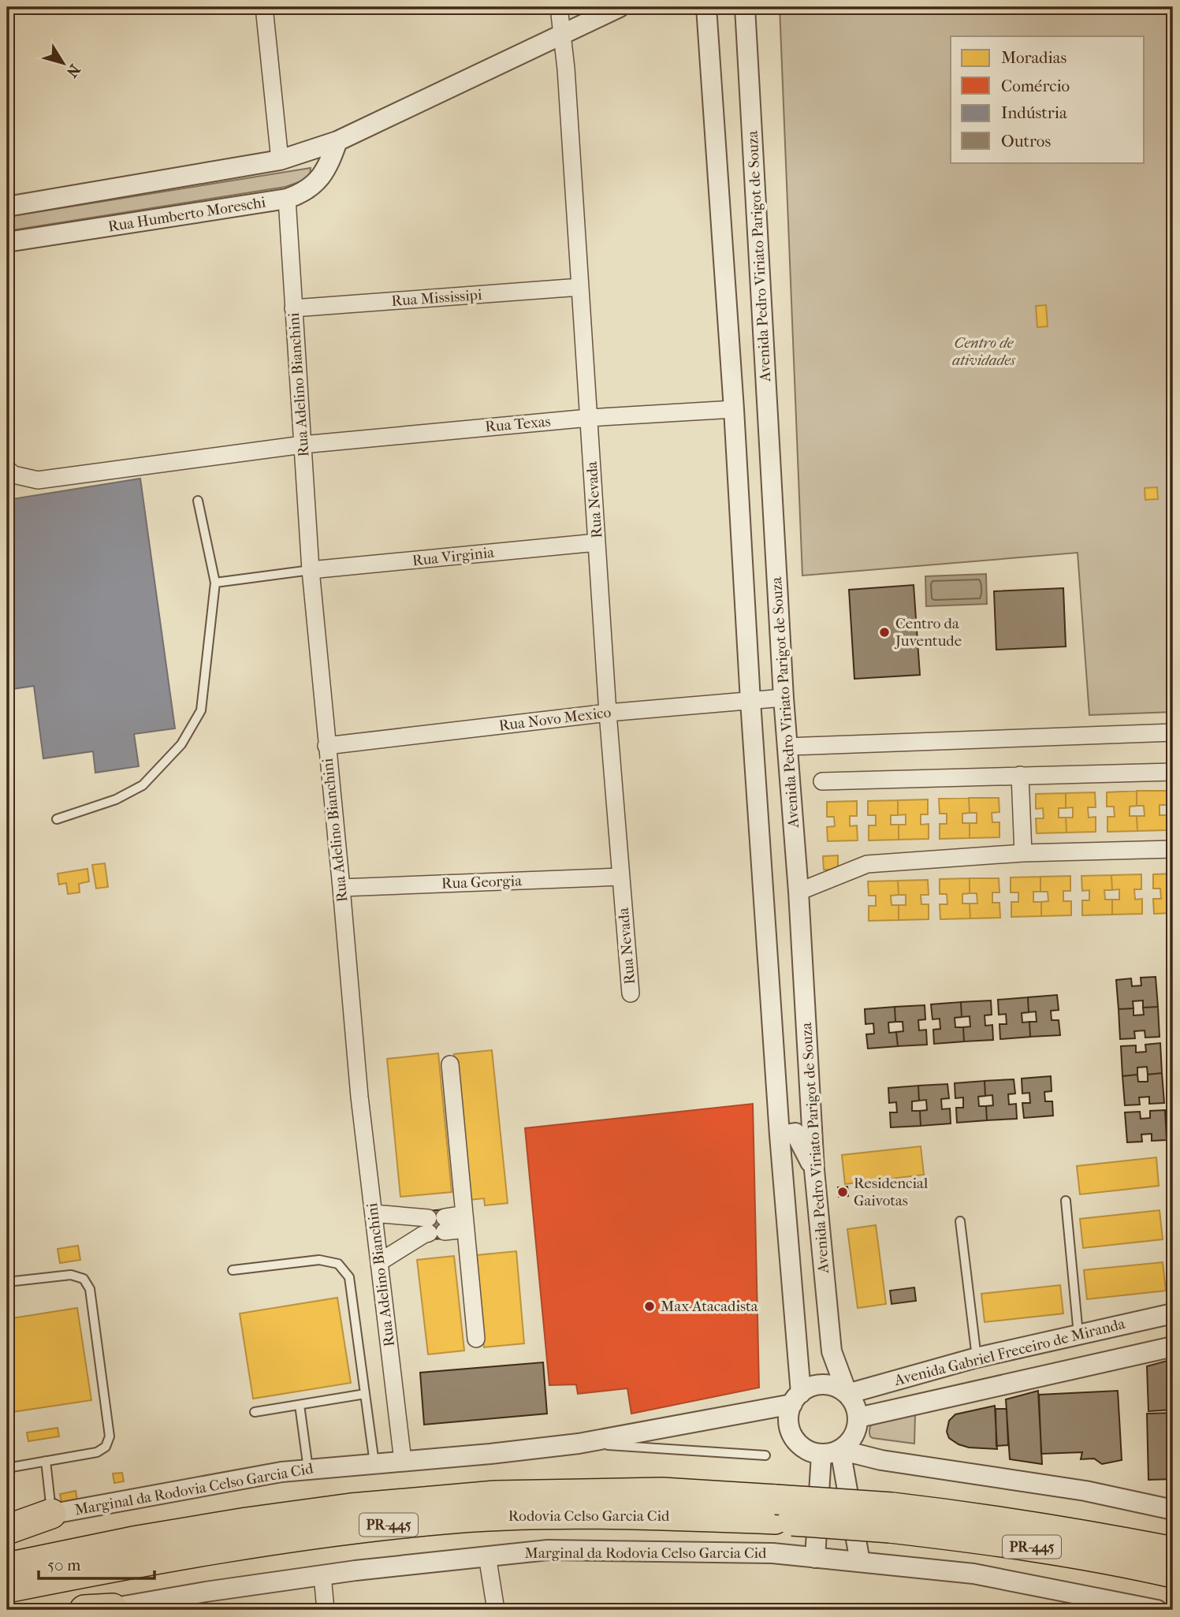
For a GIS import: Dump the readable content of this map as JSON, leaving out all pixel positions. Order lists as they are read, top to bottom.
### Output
{
  "streets": {
    "highway": ["Rodovia Celso Garcia Cid", "PR-445"],
    "street": [
      "Rua Humberto Moreschi",
      "Avenida Pedro Viriato Parigot de Souza",
      "Rua Mississipi",
      "Rua Adelino Bianchini",
      "Rua Texas",
      "Rua Nevada",
      "Rua Virginia",
      "Rua Novo Mexico",
      "Rua Georgia",
      "Avenida Gabriel Freceiro de Miranda",
      "Marginal da Rodovia Celso Garcia Cid"
    ]
  },
  "crossings": [
    ["Rua Humberto Moreschi", "Rua Adelino Bianchini"],
    ["Avenida Pedro Viriato Parigot de Souza", "Rua Novo Mexico"],
    ["Avenida Pedro Viriato Parigot de Souza", "Avenida Gabriel Freceiro de Miranda"],
    ["Rua Mississipi", "Rua Adelino Bianchini"],
    ["Rua Mississipi", "Rua Nevada"],
    ["Rua Adelino Bianchini", "Rua Texas"],
    ["Rua Adelino Bianchini", "Rua Virginia"],
    ["Rua Adelino Bianchini", "Rua Novo Mexico"],
    ["Rua Adelino Bianchini", "Rua Georgia"],
    ["Rua Adelino Bianchini", "Marginal da Rodovia Celso Garcia Cid"],
    ["Rua Texas", "Rua Nevada"],
    ["Rua Nevada", "Rua Virginia"],
    ["Rua Nevada", "Rua Novo Mexico"],
    ["Rua Nevada", "Rua Georgia"]
  ],
  "parks": ["Centro de atividades"],
  "places": ["Centro da Juventude", "Residencial Gaivotas", "Max Atacadista"],
  "legend": [
    "Moradias",
    "Comércio",
    "Indústria",
    "Outros"
  ],
  "scale_bar": "50 m",
  "north": "bottom right"
}
